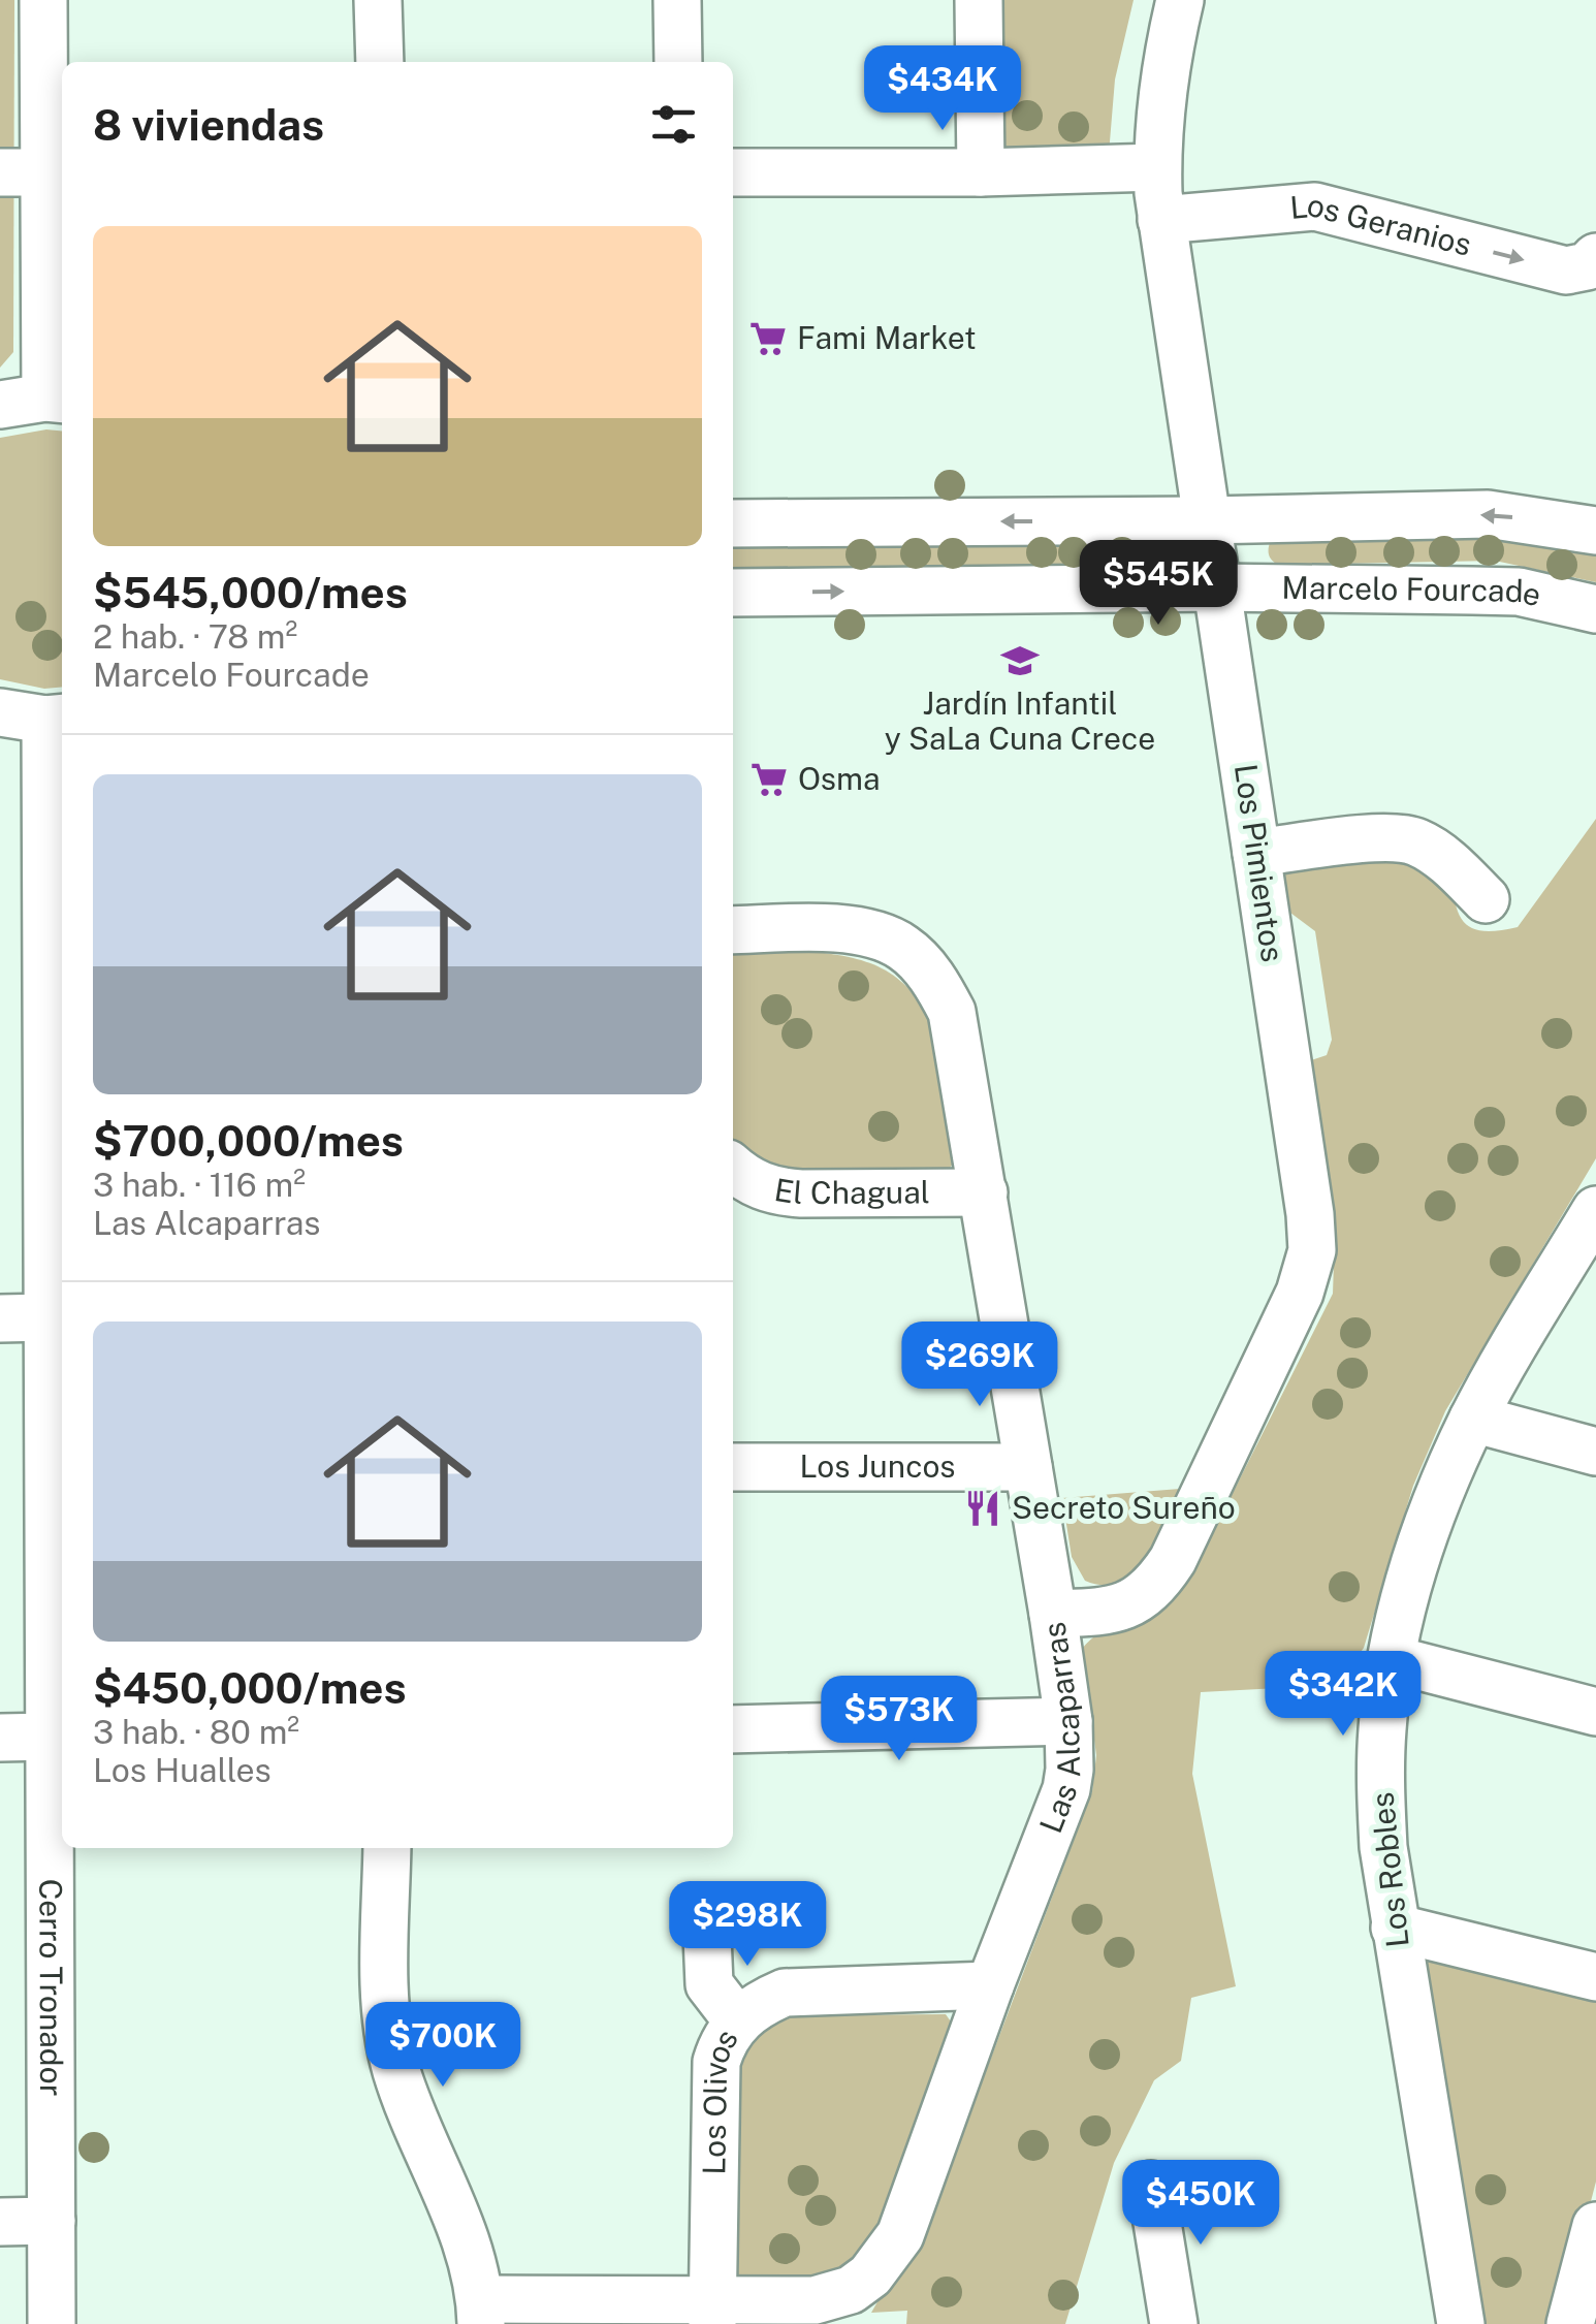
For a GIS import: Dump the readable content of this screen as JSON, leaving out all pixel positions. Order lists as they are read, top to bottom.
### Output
{
  "streets": {
    "street": [
      "Los Geranios",
      "Marcelo Fourcade",
      "Los Pimientos",
      "El Chagual",
      "Los Juncos",
      "Las Alcaparras",
      "Los Robles",
      "Cerro Tronador",
      "Los Olivos"
    ]
  },
  "crossings": [
    ["Los Geranios", "Los Pimientos"],
    ["Marcelo Fourcade", "Los Pimientos"],
    ["Los Pimientos", "Las Alcaparras"],
    ["El Chagual", "Las Alcaparras"],
    ["Los Juncos", "Las Alcaparras"],
    ["Las Alcaparras", "Los Olivos"]
  ],
  "places": {
    "supermarket": ["Fami Market", "Osma"],
    "school or university": ["Jardín Infantil y SaLa Cuna Crece"],
    "restaurant": ["Secreto Sureño"]
  },
  "page": {
    "price": [
      "$434K",
      "$545K",
      "$269K",
      "$342K",
      "$573K",
      "$298K",
      "$700K",
      "$450K"
    ],
    "heading": "8 viviendas",
    "list": [
      {
        "name": "$545,000/mes",
        "note": "2 hab. · 78 m² · Marcelo Fourcade"
      },
      {
        "name": "$700,000/mes",
        "note": "3 hab. · 116 m² · Las Alcaparras"
      },
      {
        "name": "$450,000/mes",
        "note": "3 hab. · 80 m² · Los Hualles"
      }
    ]
  }
}
